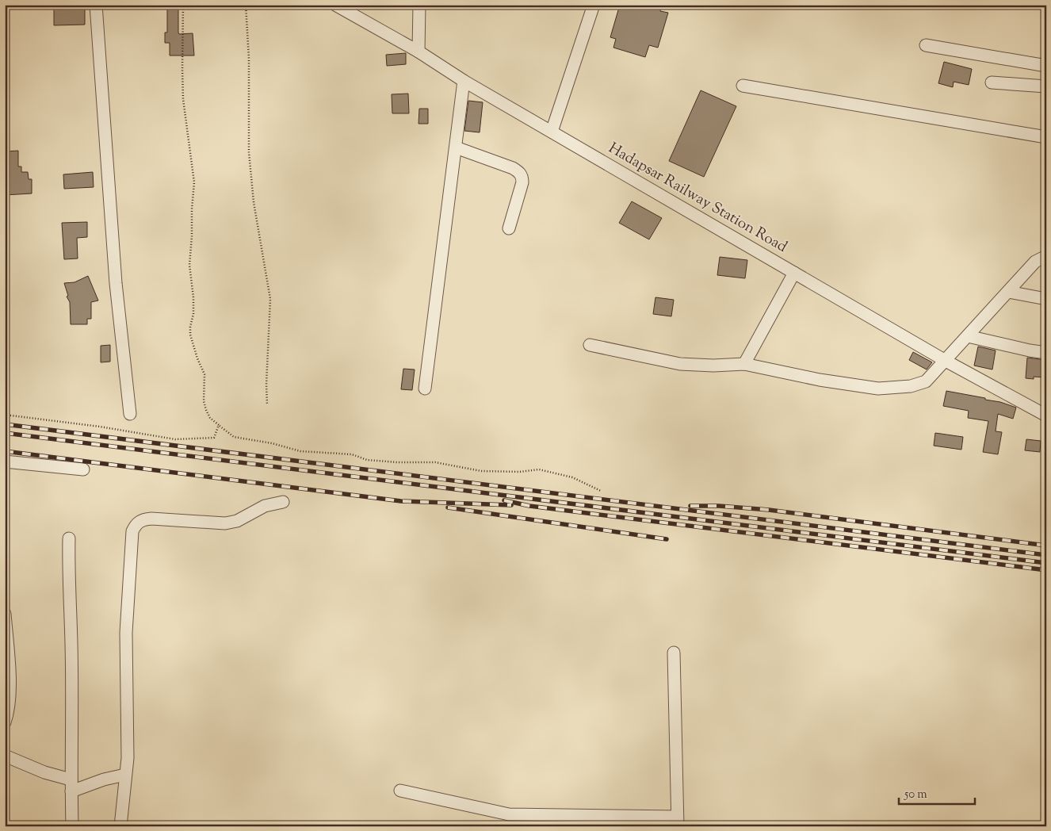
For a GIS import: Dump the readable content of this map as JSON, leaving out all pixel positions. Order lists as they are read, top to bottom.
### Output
{
  "streets": {
    "street": ["Hadapsar Railway Station Road"]
  },
  "scale_bar": "50 m"
}
